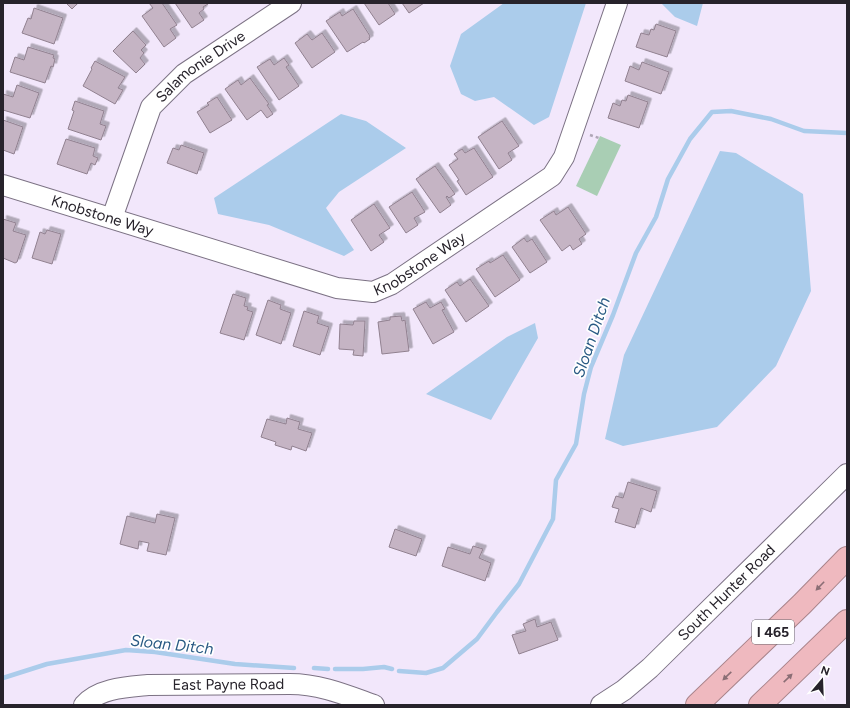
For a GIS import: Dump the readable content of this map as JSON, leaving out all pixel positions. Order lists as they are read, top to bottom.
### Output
{
  "streets": {
    "highway": ["I 465"],
    "street": [
      "Salamonie Drive",
      "Knobstone Way",
      "South Hunter Road",
      "East Payne Road"
    ]
  },
  "crossings": [
    ["Salamonie Drive", "Knobstone Way"]
  ],
  "water": ["Sloan Ditch"],
  "north": "top"
}
